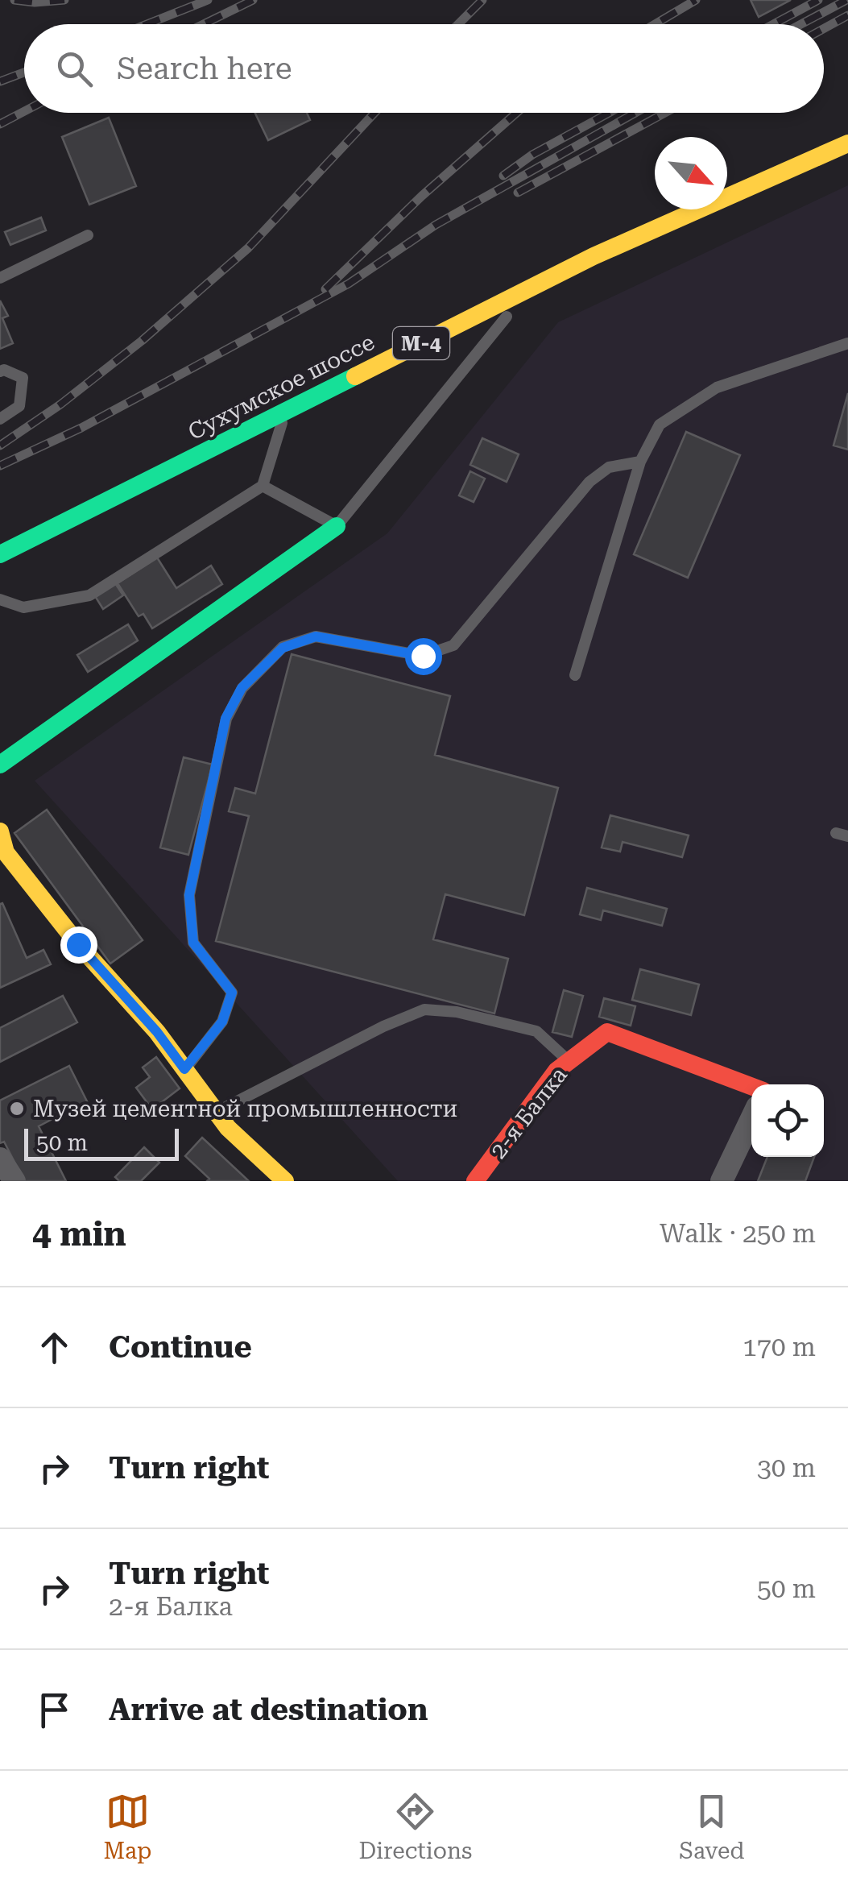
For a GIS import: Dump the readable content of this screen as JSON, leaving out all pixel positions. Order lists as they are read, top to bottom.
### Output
{
  "streets": {
    "main road": ["М-4", "Сухумское шоссе", "2-я Балка"]
  },
  "places": ["Музей цементной промышленности"],
  "scale_bar": "50 m",
  "north": "bottom right",
  "page": {
    "search": "Search here",
    "scale": "50 m",
    "heading": ["4 min", "Walk · 250 m"],
    "list": [
      ["Continue", "170 m"],
      ["Turn right", "30 m"],
      ["Turn right", "2-я Балка", "50 m"],
      "Arrive at destination"
    ],
    "nav": ["Map", "Directions", "Saved"]
  }
}
